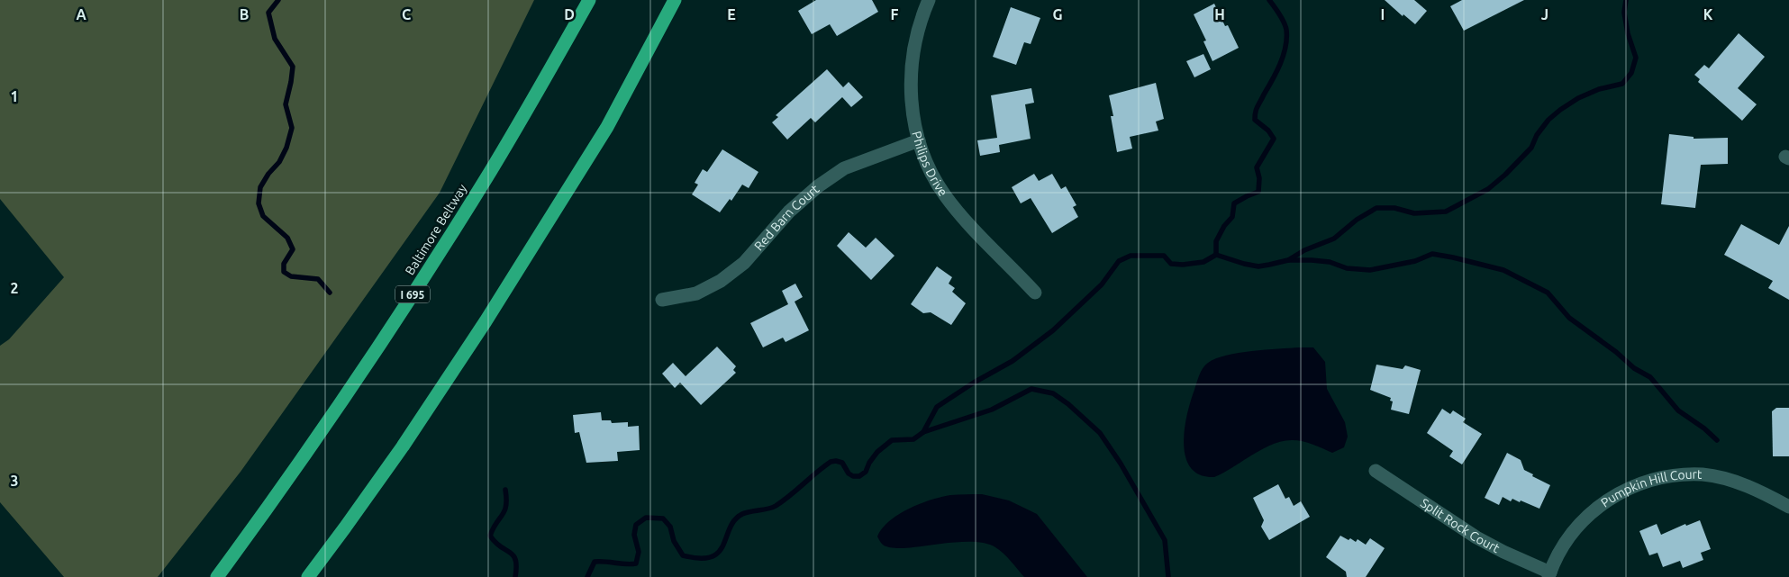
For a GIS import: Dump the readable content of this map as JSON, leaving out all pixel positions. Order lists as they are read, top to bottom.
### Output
{
  "streets": {
    "highway": ["Baltimore Beltway", "I 695"],
    "street": [
      "Philips Drive",
      "Red Barn Court",
      "Pumpkin Hill Court",
      "Split Rock Court"
    ]
  },
  "crossings": [
    ["Philips Drive", "Red Barn Court"],
    ["Pumpkin Hill Court", "Split Rock Court"]
  ],
  "grid": {
    "columns": [
      "A",
      "B",
      "C",
      "D",
      "E",
      "F",
      "G",
      "H",
      "I",
      "J",
      "K"
    ],
    "rows": ["1", "2", "3"]
  }
}
